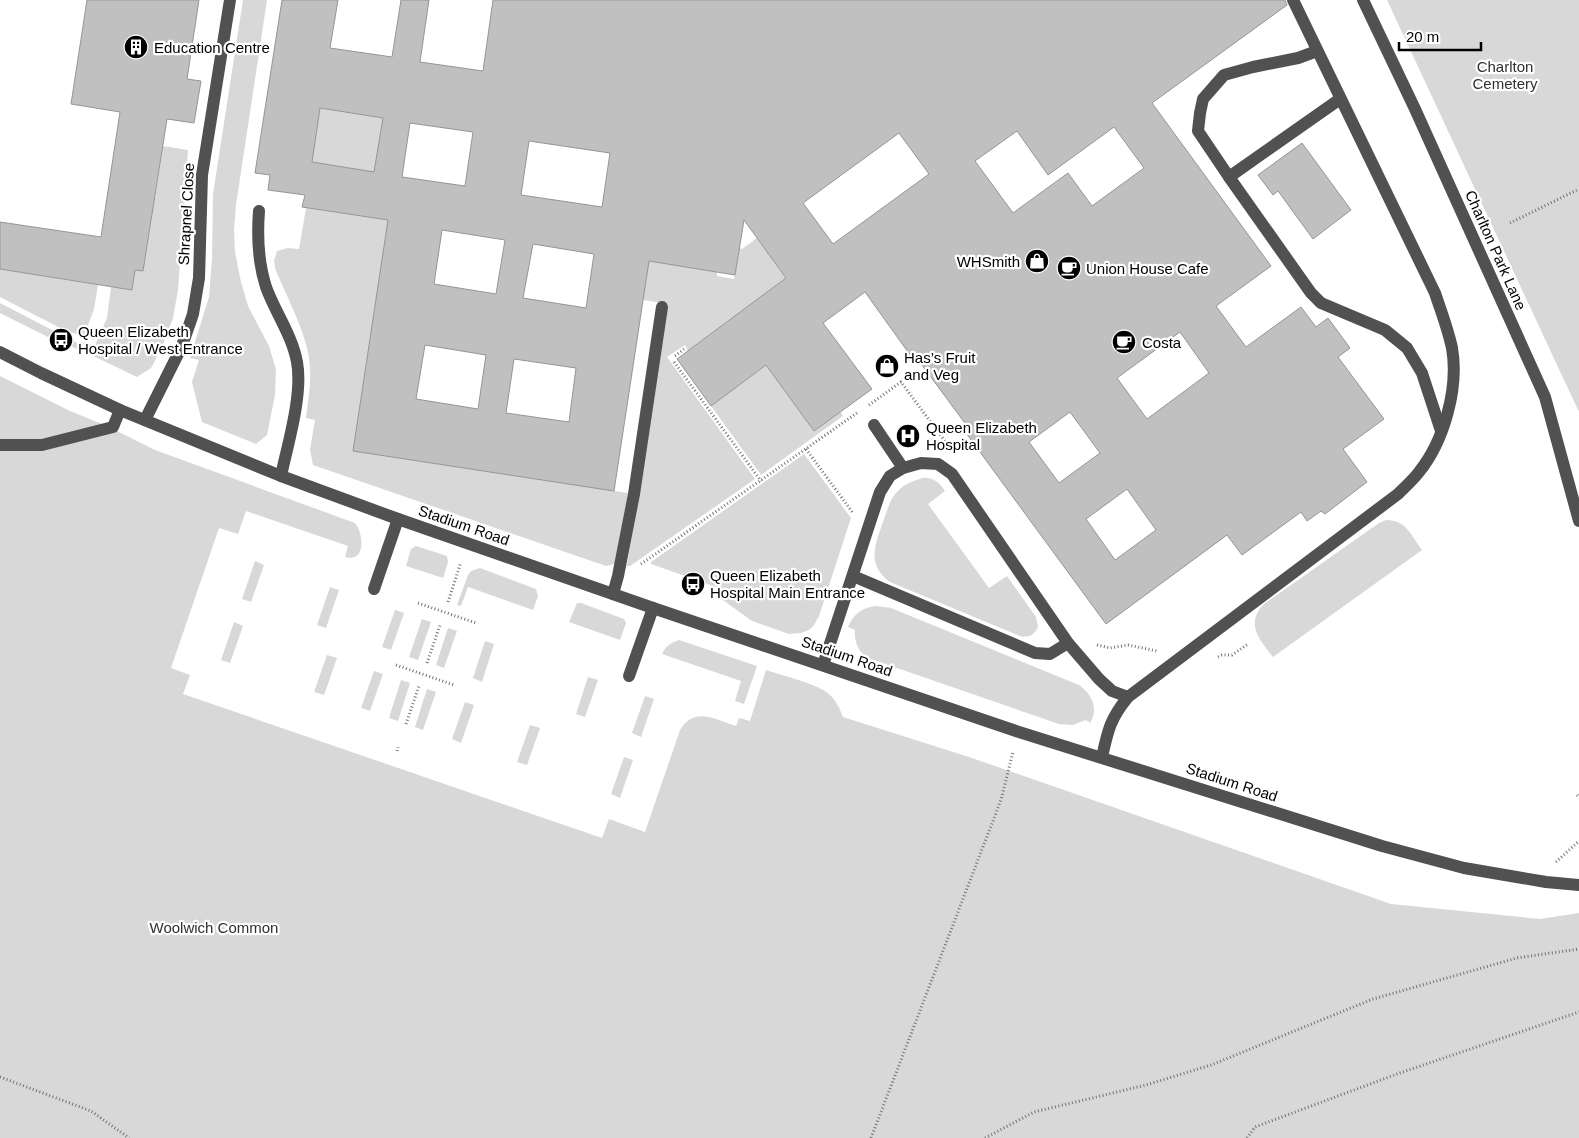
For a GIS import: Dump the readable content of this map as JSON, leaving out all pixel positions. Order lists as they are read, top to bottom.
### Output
{
  "streets": {
    "street": ["Shrapnel Close", "Charlton Park Lane", "Stadium Road"]
  },
  "crossings": [
    ["Shrapnel Close", "Stadium Road"]
  ],
  "parks": ["Charlton Cemetery", "Woolwich Common"],
  "places": {
    "building": ["Education Centre"],
    "shop": ["WHSmith", "Has’s Fruit and Veg"],
    "cafe": ["Union House Cafe", "Costa"],
    "bus stop": ["Queen Elizabeth Hospital / West Entrance", "Queen Elizabeth Hospital Main Entrance"],
    "hospital": ["Queen Elizabeth Hospital"]
  },
  "scale_bar": "20 m"
}
